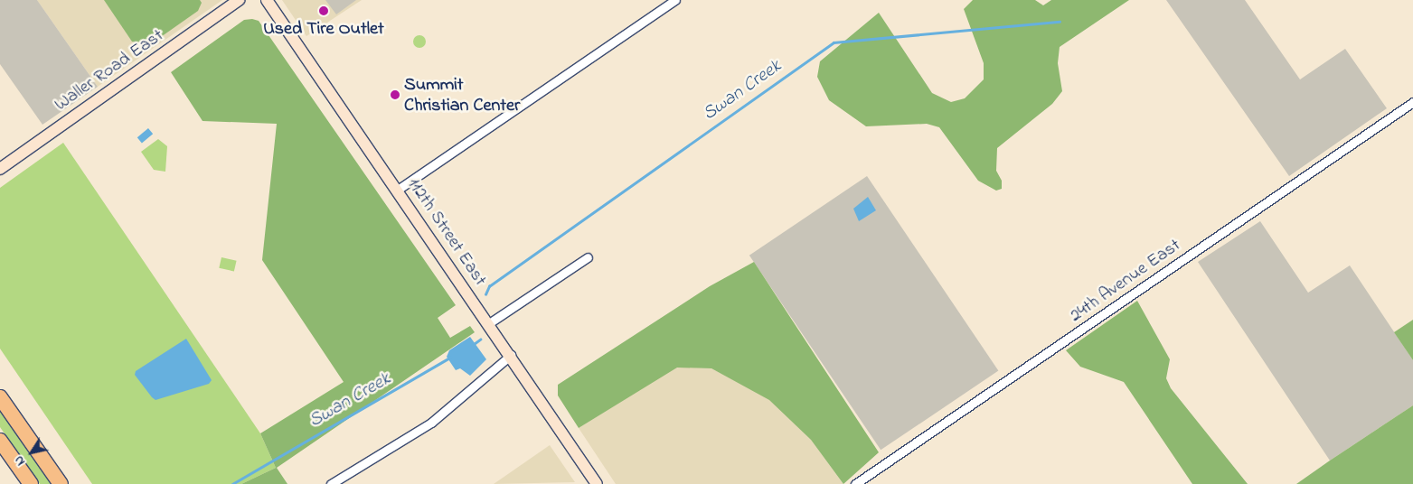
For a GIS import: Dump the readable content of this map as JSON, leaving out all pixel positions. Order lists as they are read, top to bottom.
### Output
{
  "streets": {
    "main road": ["Waller Road East", "112th Street East"],
    "street": ["24th Avenue East"]
  },
  "water": ["Swan Creek"],
  "places": ["Used Tire Outlet", "Summit Christian Center"],
  "north": "bottom left"
}
